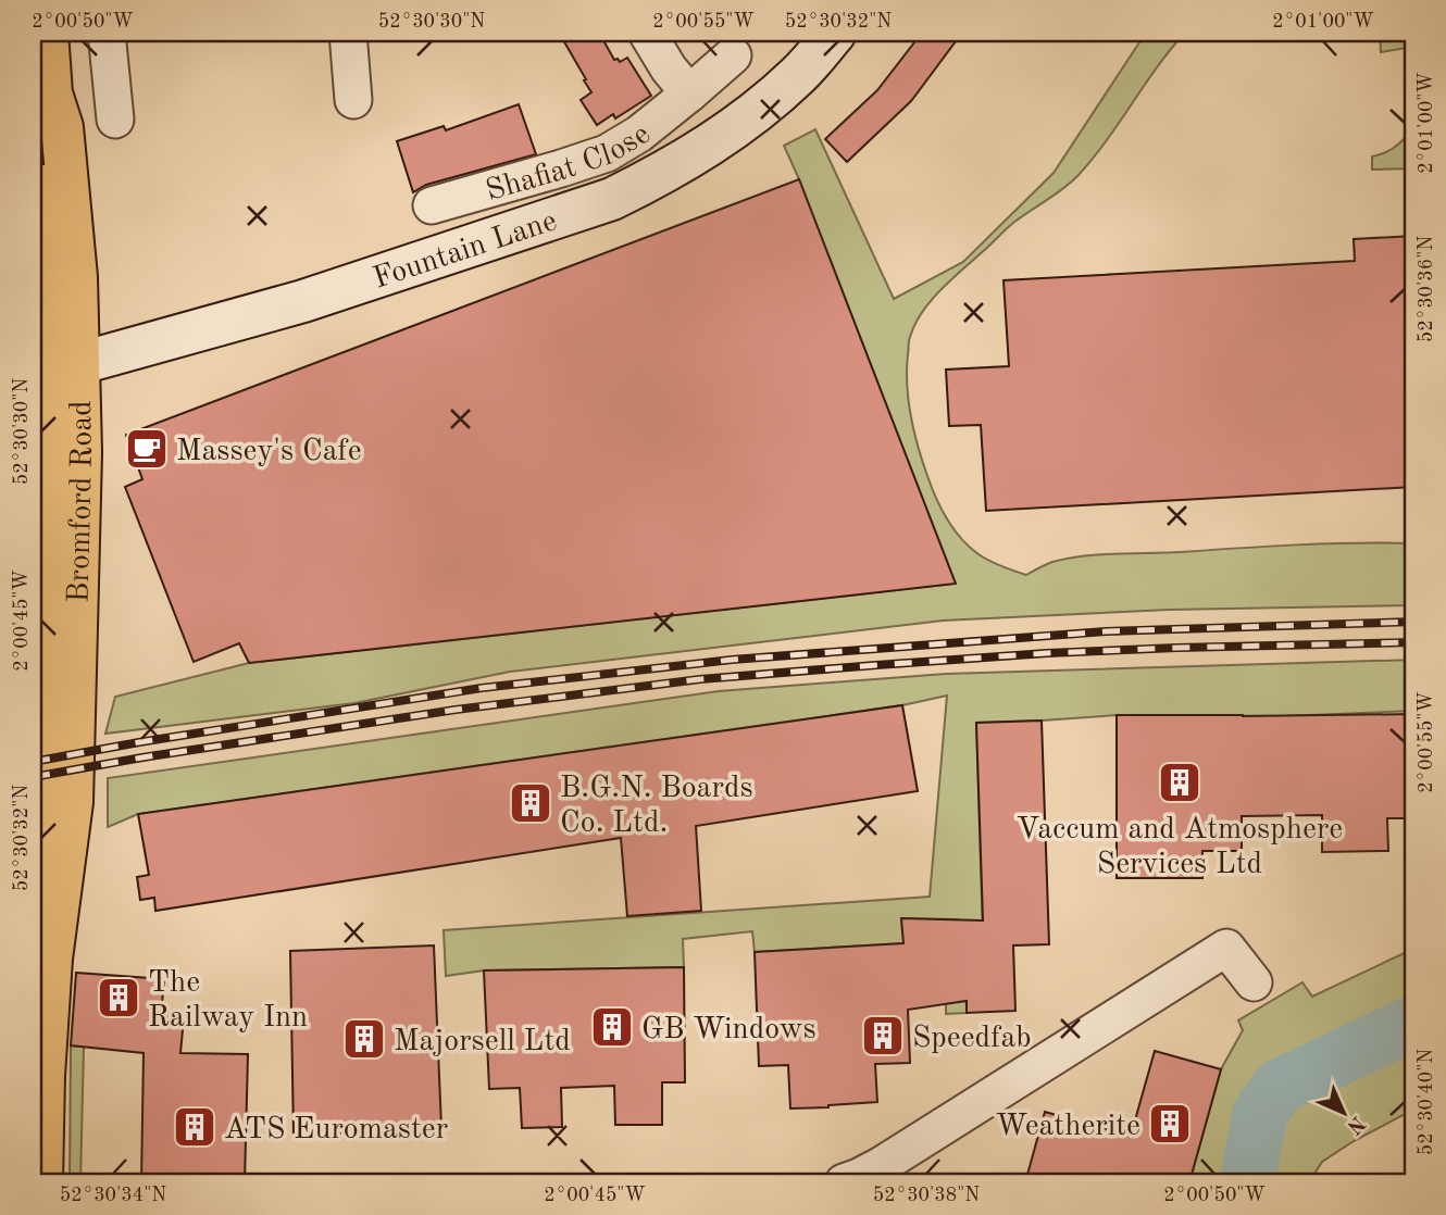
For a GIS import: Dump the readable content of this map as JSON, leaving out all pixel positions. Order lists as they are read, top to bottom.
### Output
{
  "streets": {
    "main road": ["Fountain Lane", "Bromford Road"],
    "street": ["Shafiat Close"]
  },
  "crossings": [
    ["Fountain Lane", "Bromford Road"]
  ],
  "places": {
    "cafe": ["Massey's Cafe"],
    "building": [
      "Vaccum and Atmosphere Services Ltd",
      "B.G.N. Boards Co. Ltd.",
      "The Railway Inn",
      "GB Windows",
      "Speedfab",
      "Majorsell Ltd",
      "Weatherite",
      "ATS Euromaster"
    ]
  },
  "north": "bottom right",
  "coordinates": [
    "2°00'50\"W",
    "52°30'30\"N",
    "2°00'55\"W",
    "52°30'32\"N",
    "2°01'00\"W",
    "52°30'36\"N",
    "2°00'45\"W",
    "52°30'40\"N",
    "52°30'34\"N",
    "52°30'38\"N"
  ]
}
